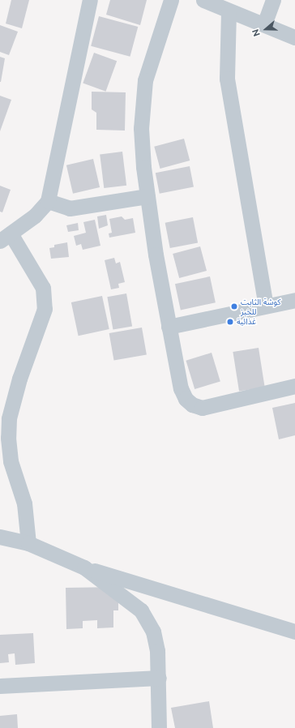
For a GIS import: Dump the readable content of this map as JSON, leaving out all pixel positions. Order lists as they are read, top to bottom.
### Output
{
  "places": ["كوشة الثابت للخبز", "غذائية"],
  "north": "left"
}
